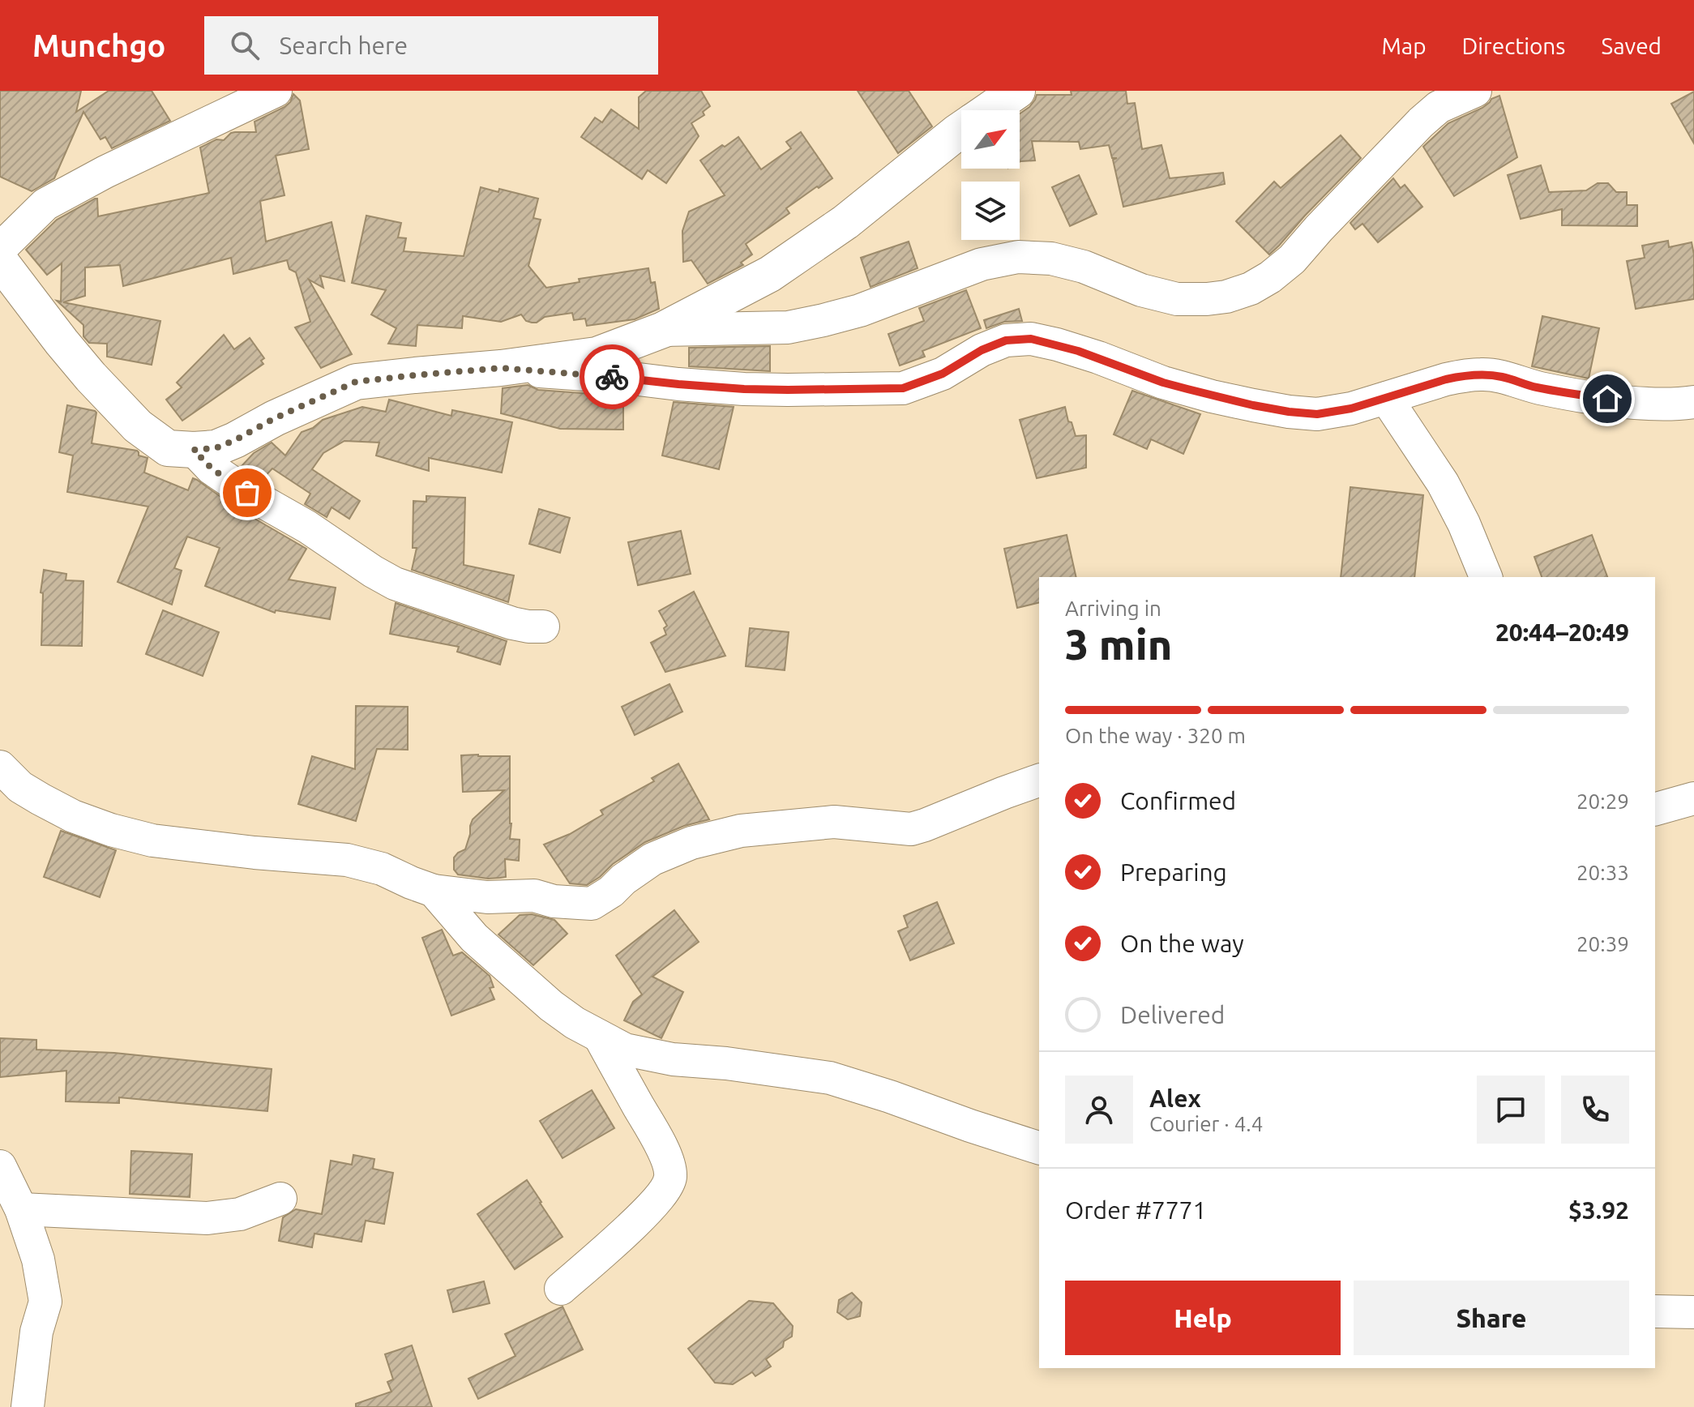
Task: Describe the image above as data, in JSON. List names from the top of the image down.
{
  "north": "top right",
  "page": {
    "header": "Munchgo",
    "search": "Search here",
    "nav": ["Map", "Directions", "Saved"],
    "heading": ["3 min", "Arriving in", "20:44–20:49"],
    "panel": [
      "Alex",
      "Courier · 4.4",
      "Order #7771",
      "$3.92"
    ],
    "bar": "On the way · 320 m",
    "list": [
      ["Confirmed", "20:29"],
      ["Preparing", "20:33"],
      ["On the way", "20:39"],
      "Delivered"
    ],
    "buttons": ["Help", "Share"]
  }
}
